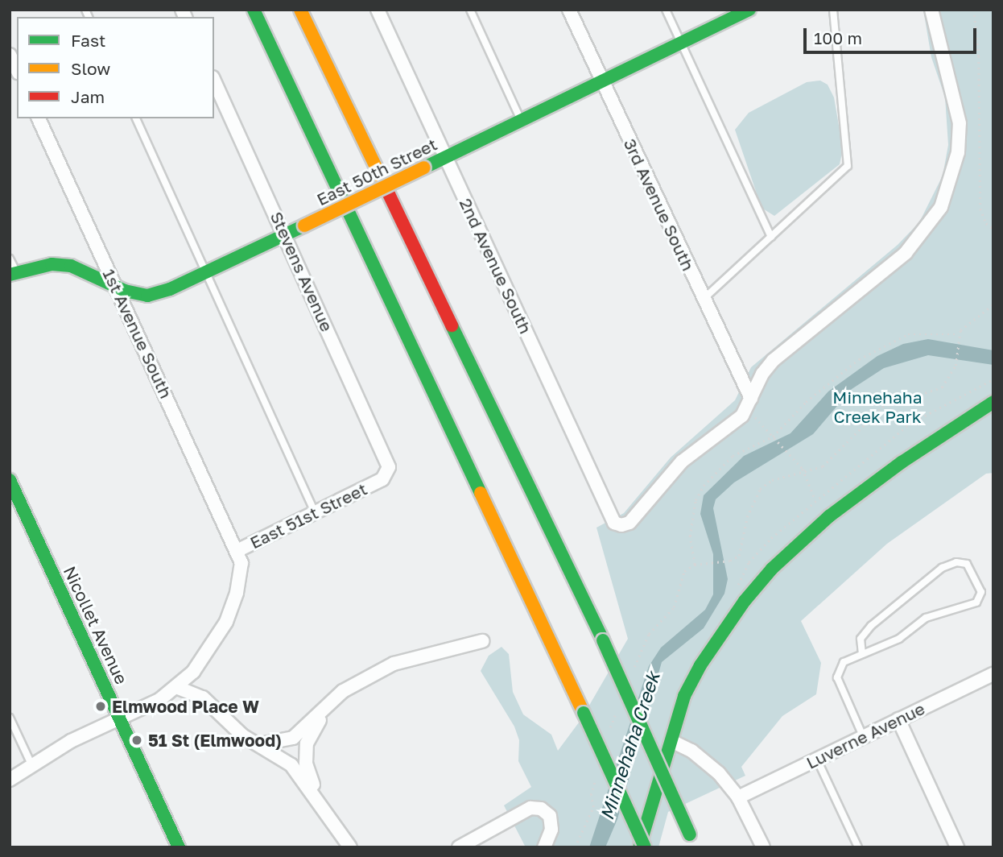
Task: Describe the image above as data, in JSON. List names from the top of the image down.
{
  "streets": {
    "main road": ["East 50th Street", "Nicollet Avenue"],
    "street": [
      "3rd Avenue South",
      "2nd Avenue South",
      "Stevens Avenue",
      "1st Avenue South",
      "East 51st Street",
      "Luverne Avenue"
    ]
  },
  "crossings": [
    ["East 50th Street", "3rd Avenue South"],
    ["East 50th Street", "2nd Avenue South"],
    ["East 50th Street", "Stevens Avenue"],
    ["East 50th Street", "1st Avenue South"],
    ["3rd Avenue South", "2nd Avenue South"],
    ["Stevens Avenue", "East 51st Street"],
    ["1st Avenue South", "East 51st Street"],
    ["East 51st Street", "Nicollet Avenue"]
  ],
  "water": ["Minnehaha Creek"],
  "parks": ["Minnehaha Creek Park"],
  "places": ["Elmwood Place W", "51 St (Elmwood)"],
  "legend": ["Fast", "Slow", "Jam"],
  "scale_bar": "100 m"
}
